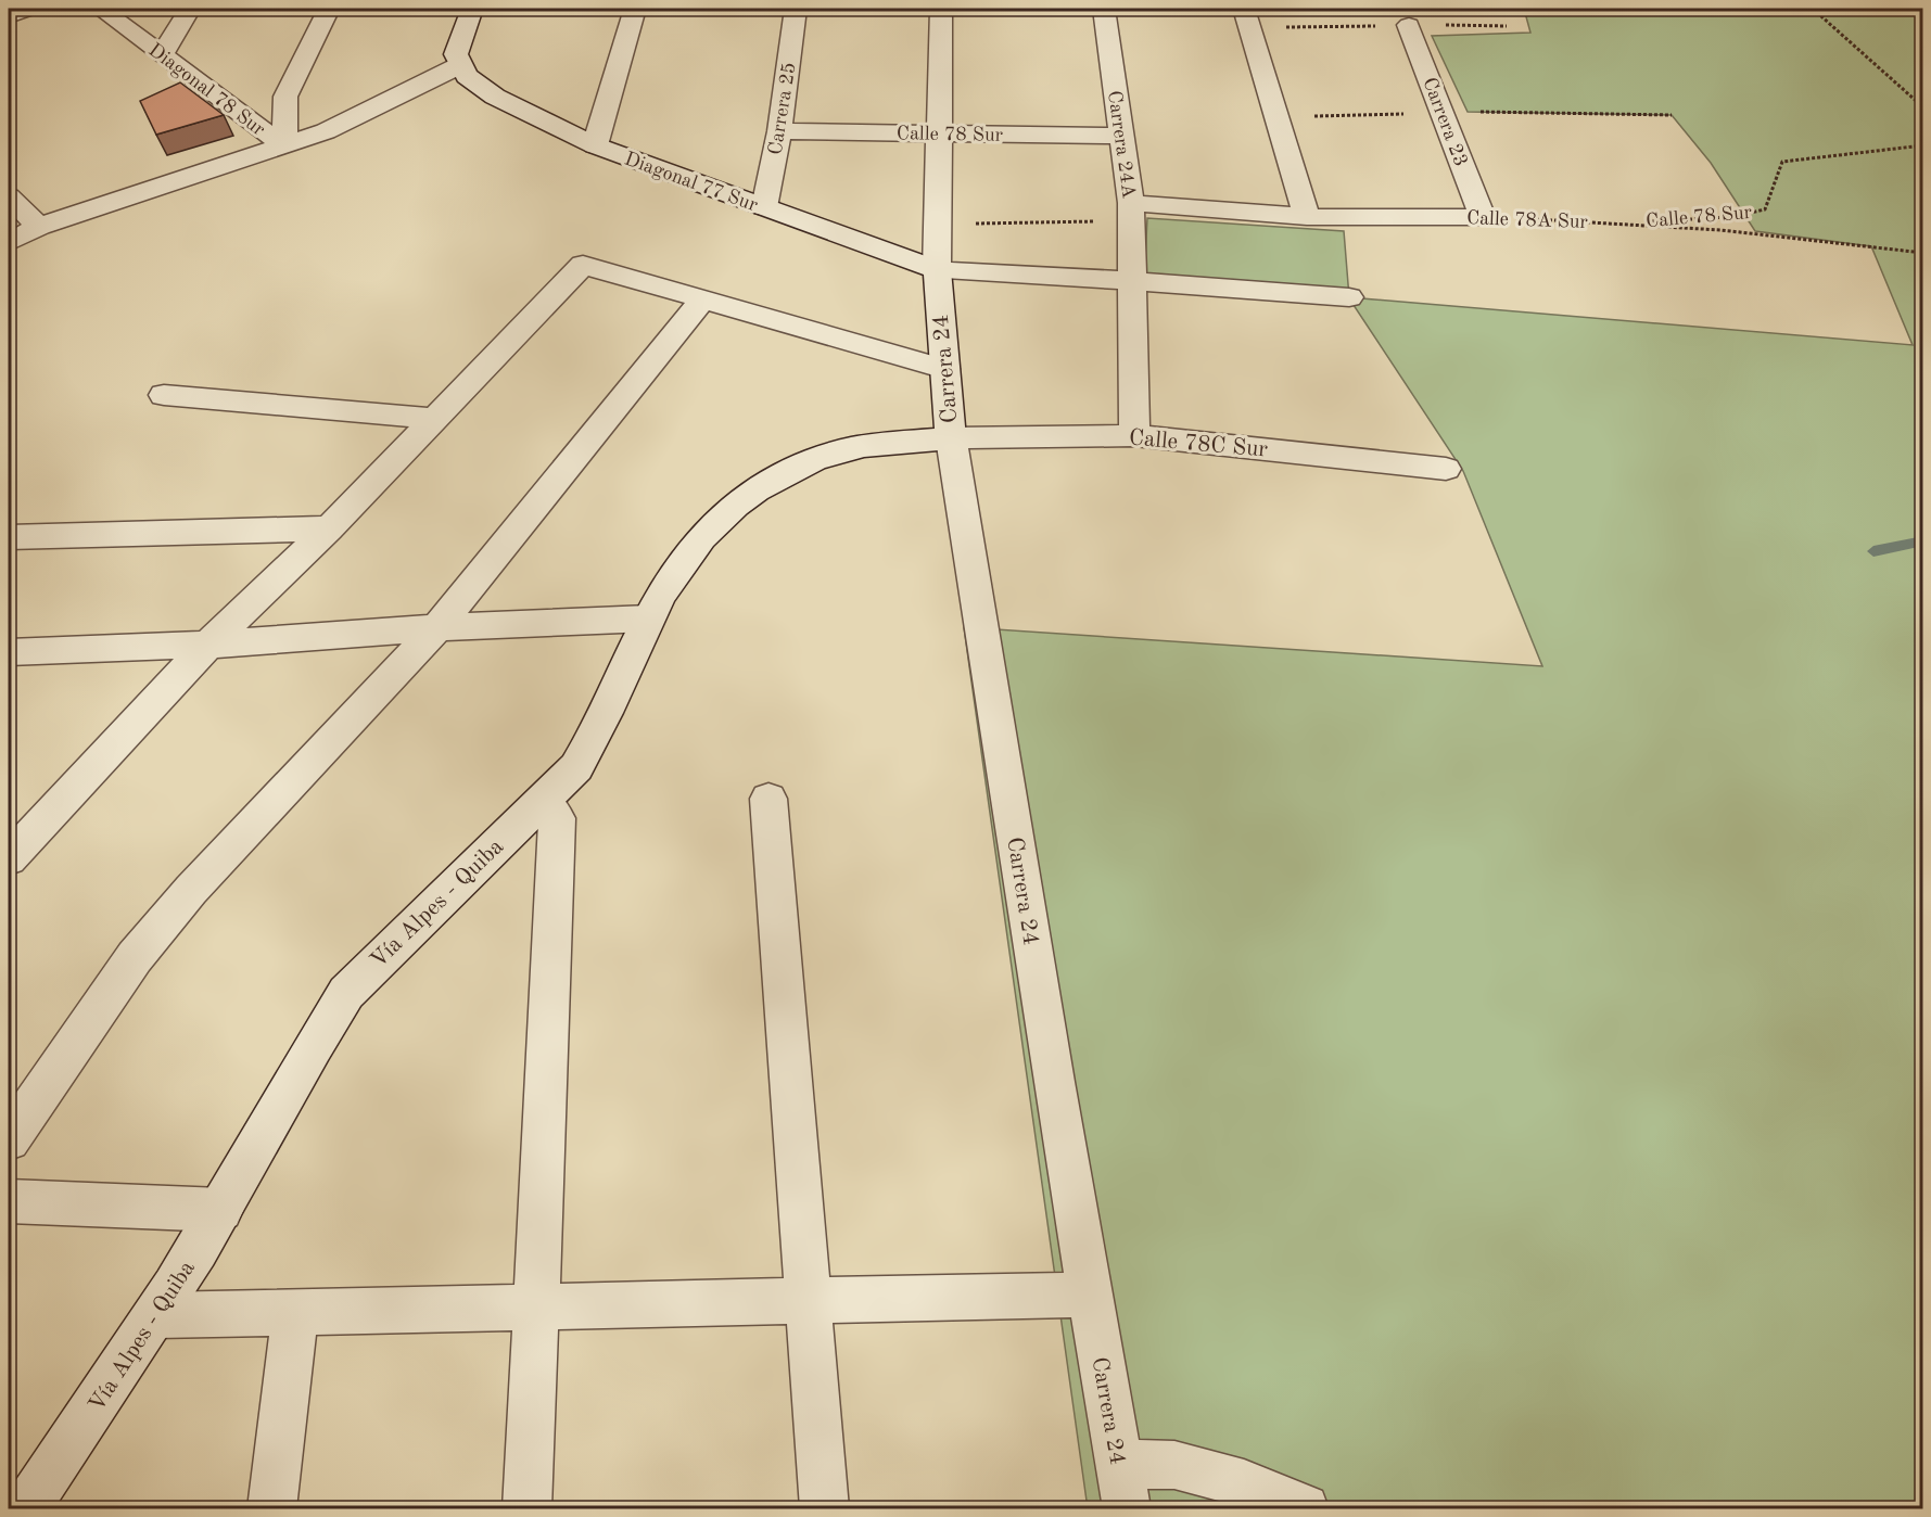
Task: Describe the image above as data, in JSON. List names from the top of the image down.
{
  "streets": {
    "street": [
      "Diagonal 78 Sur",
      "Carrera 25",
      "Carrera 23",
      "Calle 78 Sur",
      "Carrera 24A",
      "Diagonal 77 Sur",
      "Calle 78A Sur",
      "Carrera 24",
      "Calle 78C Sur",
      "Vía Alpes - Quiba"
    ]
  },
  "crossings": [
    ["Carrera 25", "Calle 78 Sur"],
    ["Carrera 25", "Diagonal 77 Sur"],
    ["Carrera 23", "Calle 78A Sur"],
    ["Calle 78 Sur", "Carrera 24A"],
    ["Calle 78 Sur", "Calle 78A Sur"],
    ["Calle 78 Sur", "Carrera 24"],
    ["Carrera 24A", "Calle 78A Sur"],
    ["Carrera 24A", "Calle 78C Sur"],
    ["Diagonal 77 Sur", "Carrera 24"],
    ["Carrera 24", "Calle 78C Sur"],
    ["Carrera 24", "Vía Alpes - Quiba"],
    ["Calle 78C Sur", "Vía Alpes - Quiba"]
  ]
}
